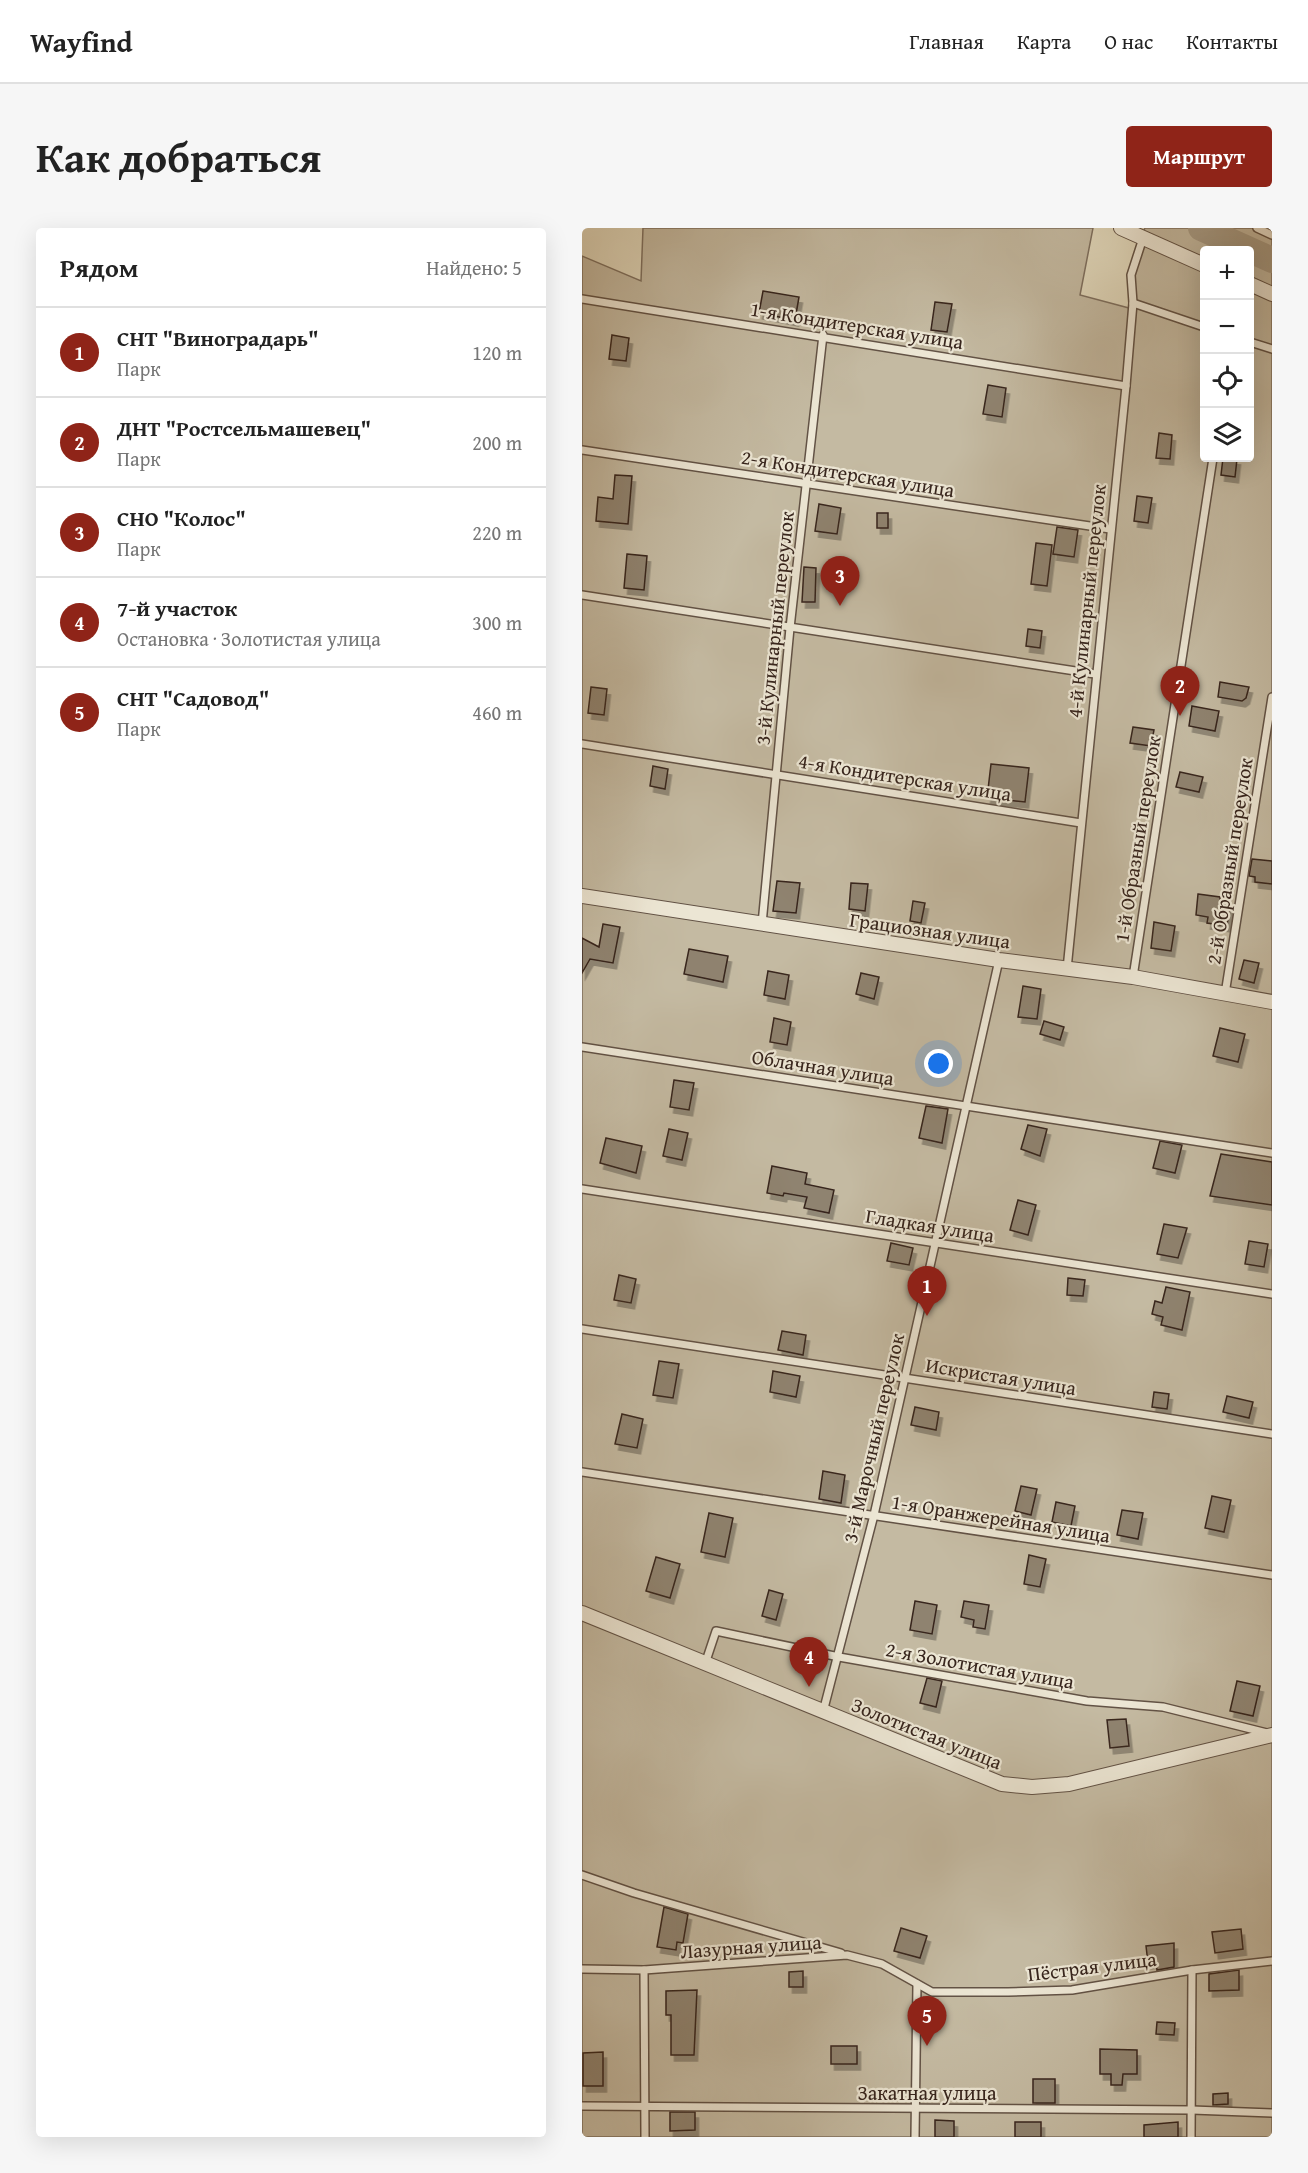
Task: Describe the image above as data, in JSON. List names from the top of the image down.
{
  "streets": {
    "street": ["Грациозная улица", "Золотистая улица"],
    "lane": [
      "1-я Кондитерская улица",
      "2-я Кондитерская улица",
      "4-й Кулинарный переулок",
      "3-й Кулинарный переулок",
      "4-я Кондитерская улица",
      "1-й Образный переулок",
      "2-й Образный переулок",
      "Облачная улица",
      "Гладкая улица",
      "Искристая улица",
      "3-й Марочный переулок",
      "1-я Оранжерейная улица",
      "2-я Золотистая улица",
      "Лазурная улица",
      "Пёстрая улица",
      "Закатная улица"
    ]
  },
  "crossings": [
    ["1-я Кондитерская улица", "4-й Кулинарный переулок"],
    ["1-я Кондитерская улица", "3-й Кулинарный переулок"],
    ["2-я Кондитерская улица", "4-й Кулинарный переулок"],
    ["2-я Кондитерская улица", "3-й Кулинарный переулок"],
    ["4-й Кулинарный переулок", "4-я Кондитерская улица"],
    ["4-й Кулинарный переулок", "Грациозная улица"],
    ["3-й Кулинарный переулок", "4-я Кондитерская улица"],
    ["3-й Кулинарный переулок", "Грациозная улица"],
    ["1-й Образный переулок", "Грациозная улица"],
    ["2-й Образный переулок", "Грациозная улица"],
    ["Грациозная улица", "3-й Марочный переулок"],
    ["Облачная улица", "3-й Марочный переулок"],
    ["Гладкая улица", "3-й Марочный переулок"],
    ["Искристая улица", "3-й Марочный переулок"],
    ["3-й Марочный переулок", "1-я Оранжерейная улица"],
    ["3-й Марочный переулок", "2-я Золотистая улица"],
    ["3-й Марочный переулок", "Золотистая улица"],
    ["2-я Золотистая улица", "Золотистая улица"],
    ["Лазурная улица", "Пёстрая улица"]
  ],
  "page": {
    "header": "Wayfind",
    "nav": [
      "Главная",
      "Карта",
      "О нас",
      "Контакты"
    ],
    "title": "Как добраться",
    "buttons": "Маршрут",
    "heading": ["Рядом", "Найдено: 5"],
    "map_buttons": ["+", "−"],
    "list": [
      {
        "mark": "1",
        "name": "СНТ \"Виноградарь\"",
        "note": "Парк",
        "value": "120 m"
      },
      {
        "mark": "2",
        "name": "ДНТ \"Ростсельмашевец\"",
        "note": "Парк",
        "value": "200 m"
      },
      {
        "mark": "3",
        "name": "СНО \"Колос\"",
        "note": "Парк",
        "value": "220 m"
      },
      {
        "mark": "4",
        "name": "7-й участок",
        "note": "Остановка · Золотистая улица",
        "value": "300 m"
      },
      {
        "mark": "5",
        "name": "СНТ \"Садовод\"",
        "note": "Парк",
        "value": "460 m"
      }
    ],
    "pins": [
      "3",
      "2",
      "1",
      "4",
      "5"
    ]
  }
}
